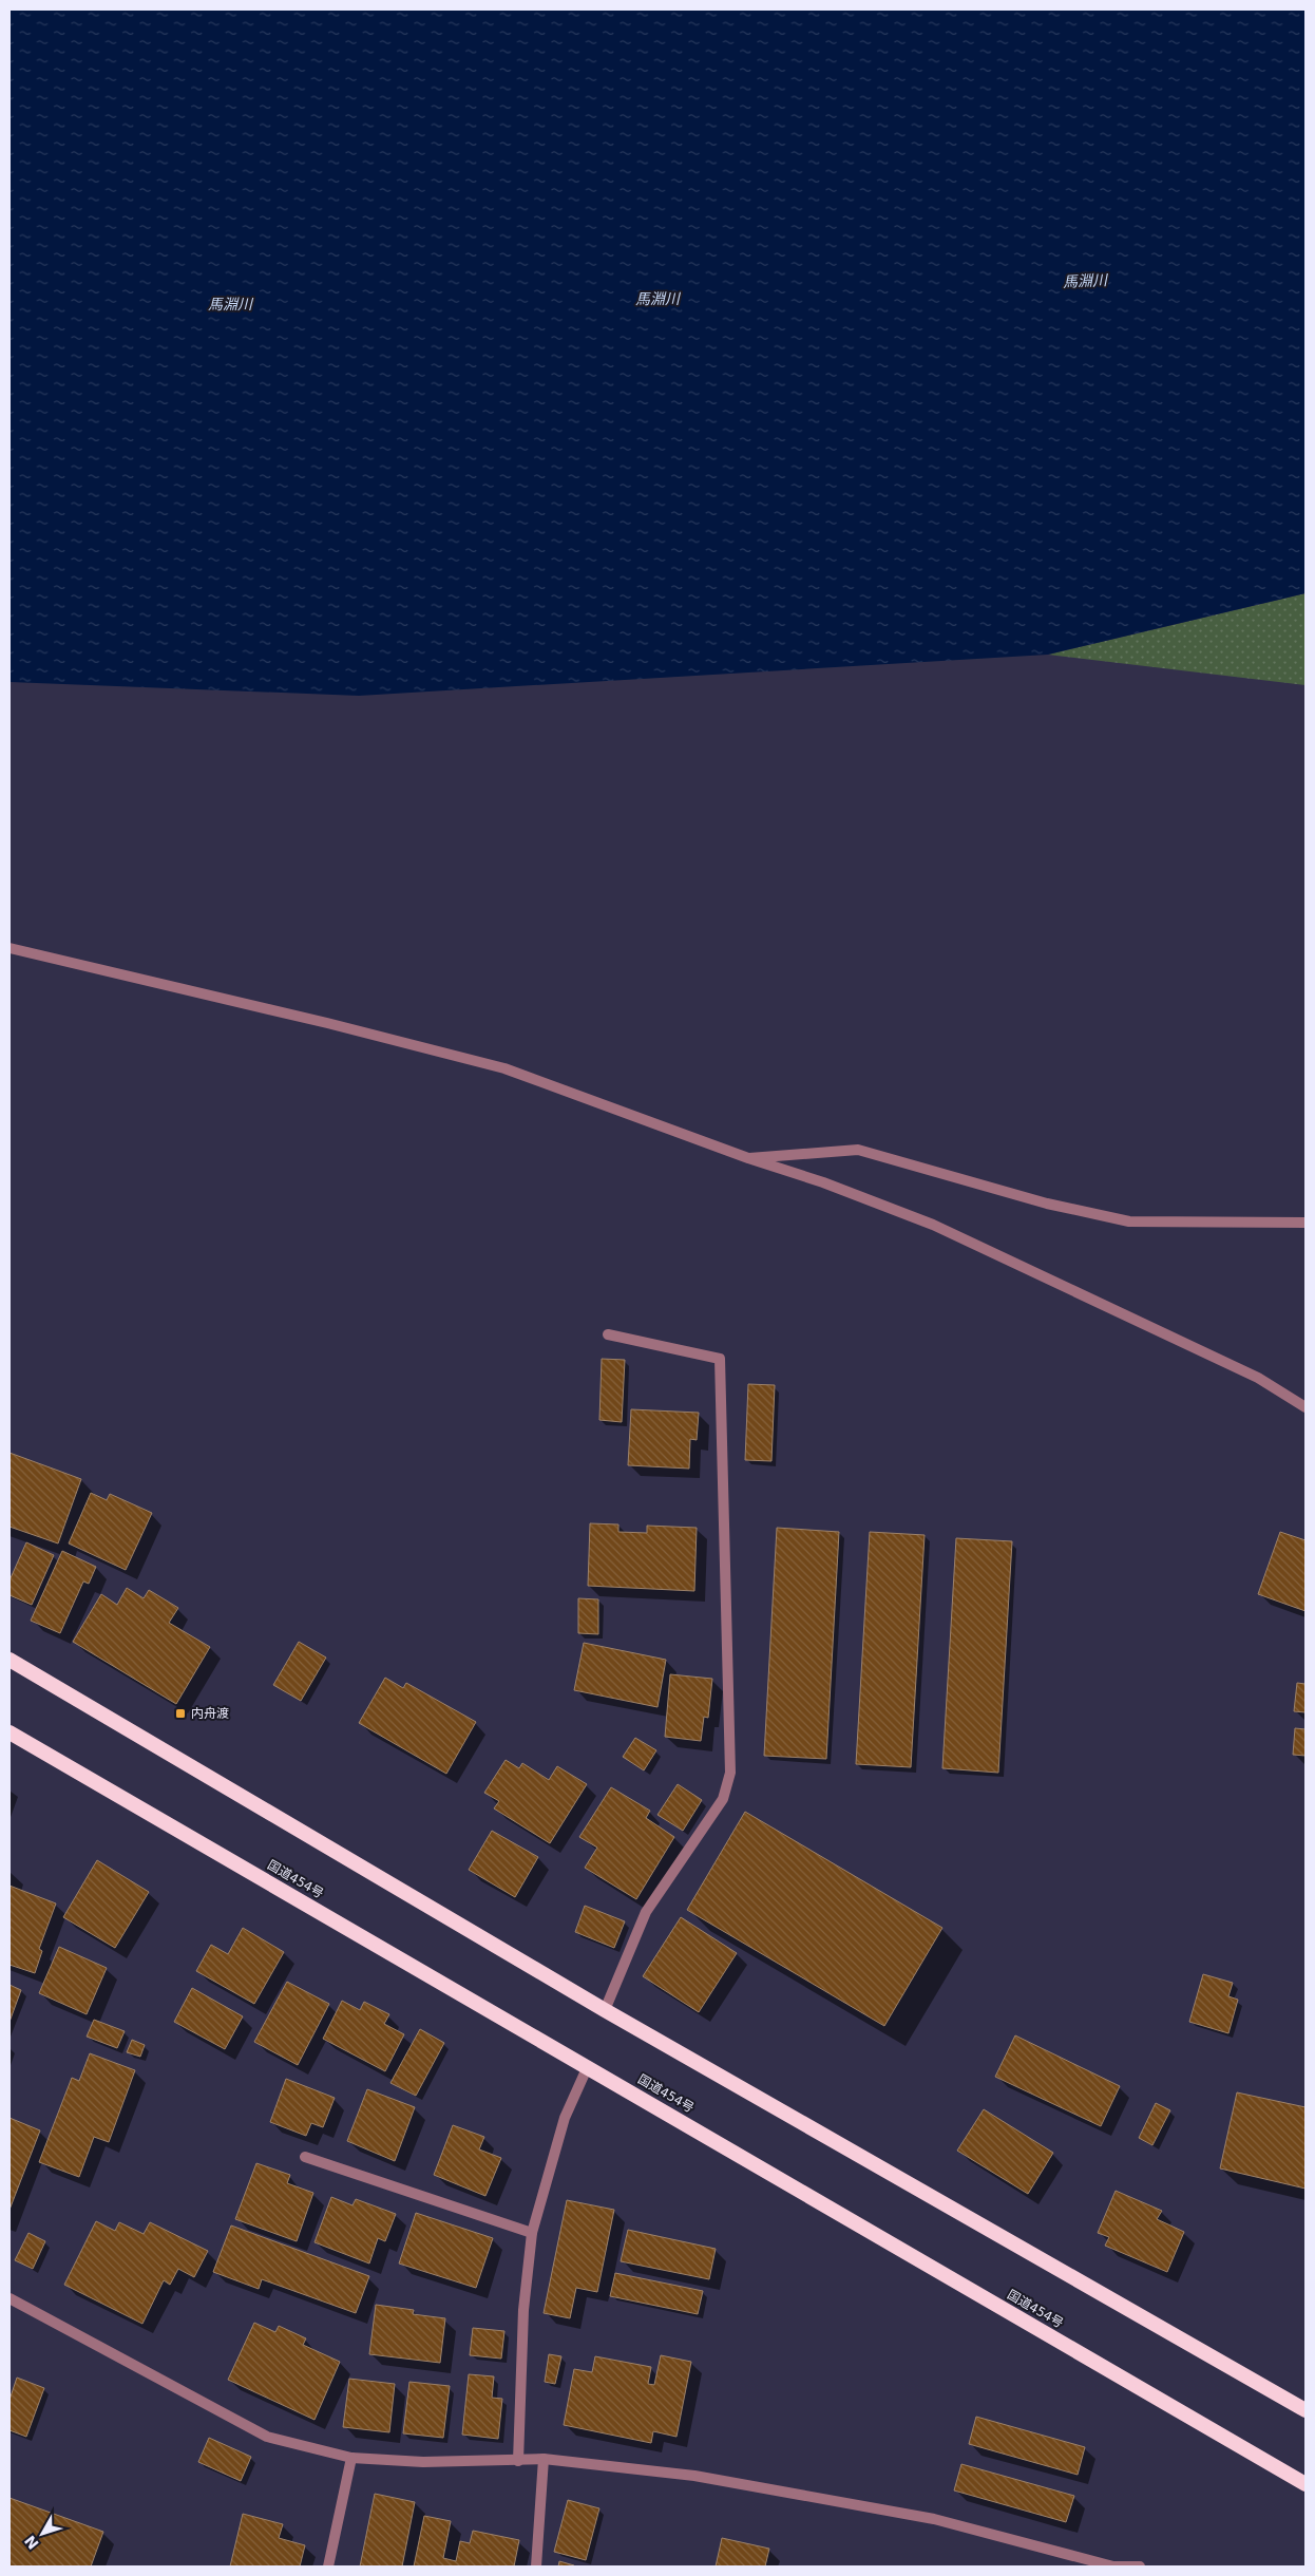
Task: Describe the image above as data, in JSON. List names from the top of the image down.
{
  "streets": {
    "highway": ["国道454号"]
  },
  "water": ["馬淵川"],
  "places": {
    "transit": ["内舟渡"]
  },
  "north": "bottom left"
}
